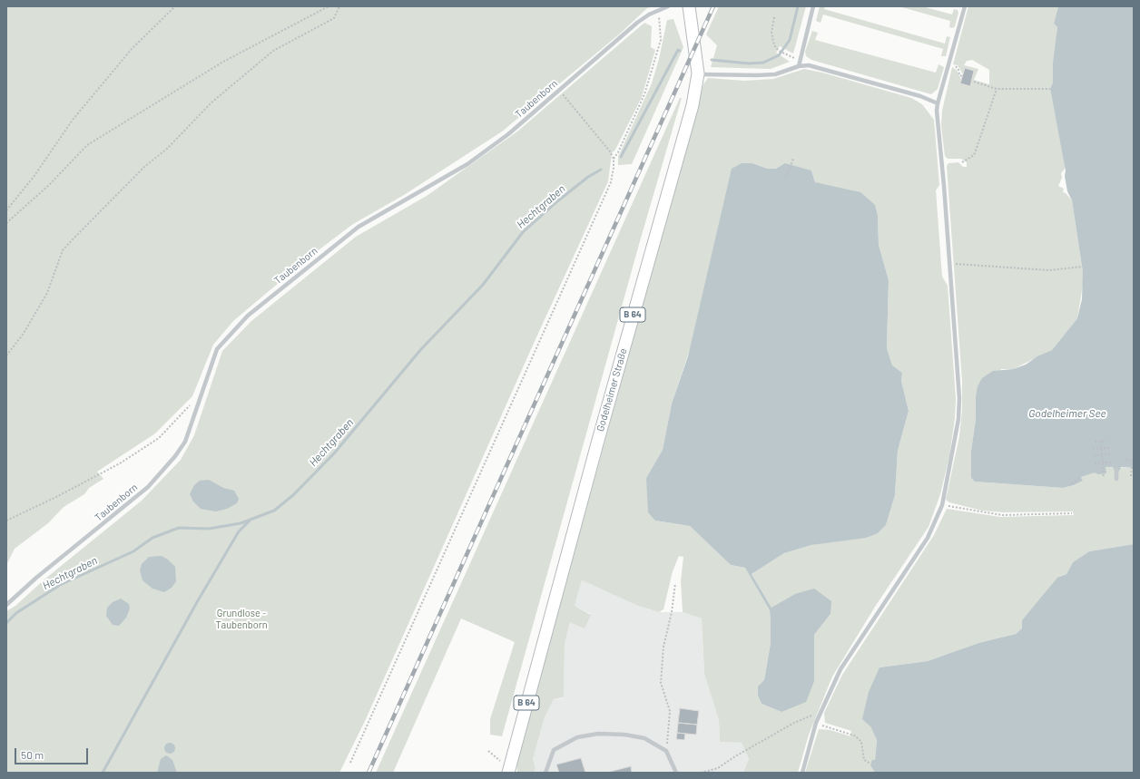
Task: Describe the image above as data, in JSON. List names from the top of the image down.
{
  "streets": {
    "main road": ["B 64", "Godelheimer Straße"],
    "lane": ["Taubenborn"]
  },
  "water": ["Hechtgraben", "Godelheimer See"],
  "parks": ["Grundlose - Taubenborn"],
  "scale_bar": "50 m"
}
